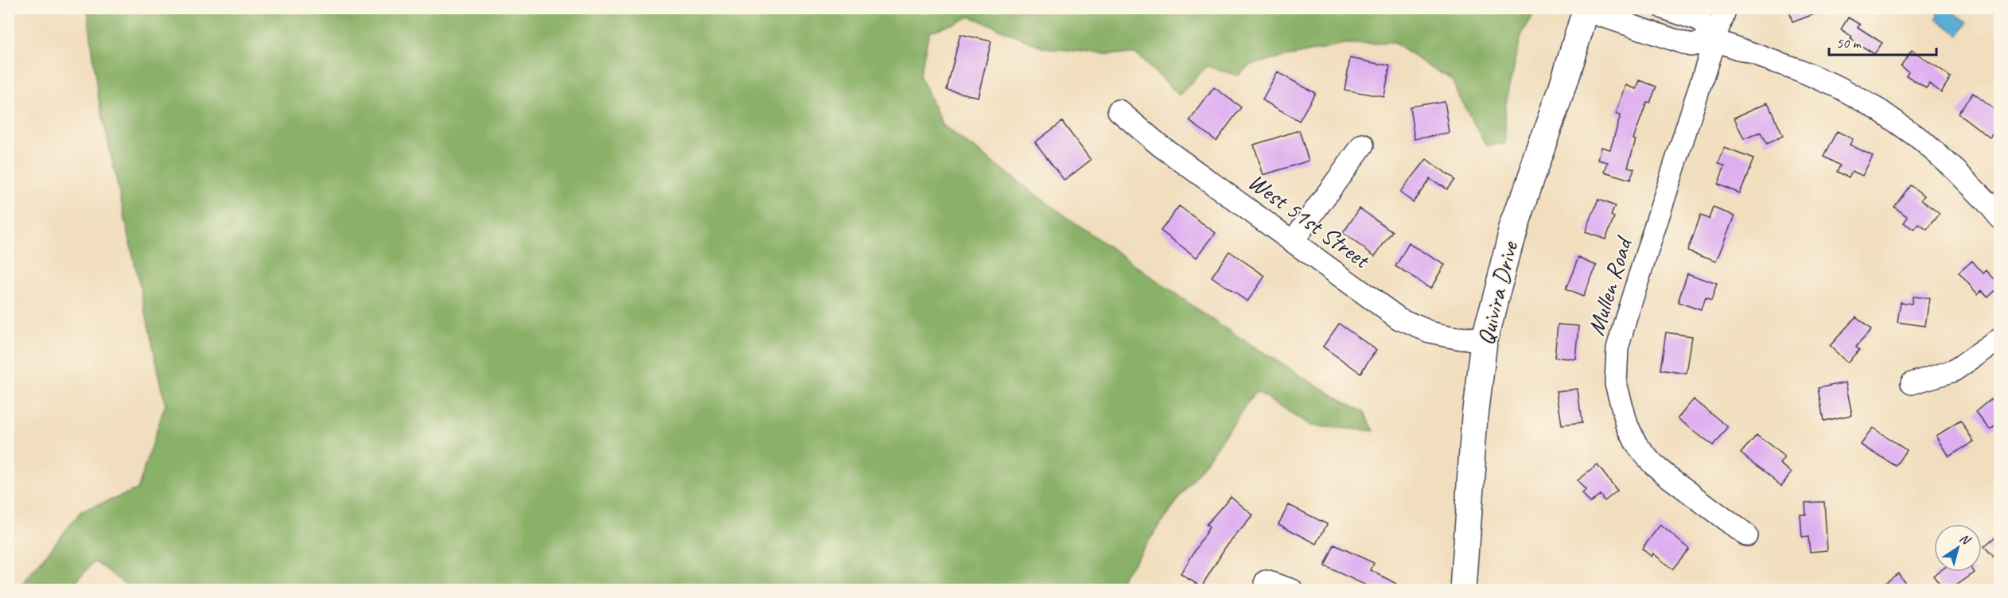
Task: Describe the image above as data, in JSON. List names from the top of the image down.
{
  "streets": {
    "main road": ["Quivira Drive"],
    "street": ["West 51st Street", "Mullen Road"]
  },
  "crossings": [
    ["West 51st Street", "Quivira Drive"]
  ],
  "scale_bar": "50 m",
  "north": "top right"
}
